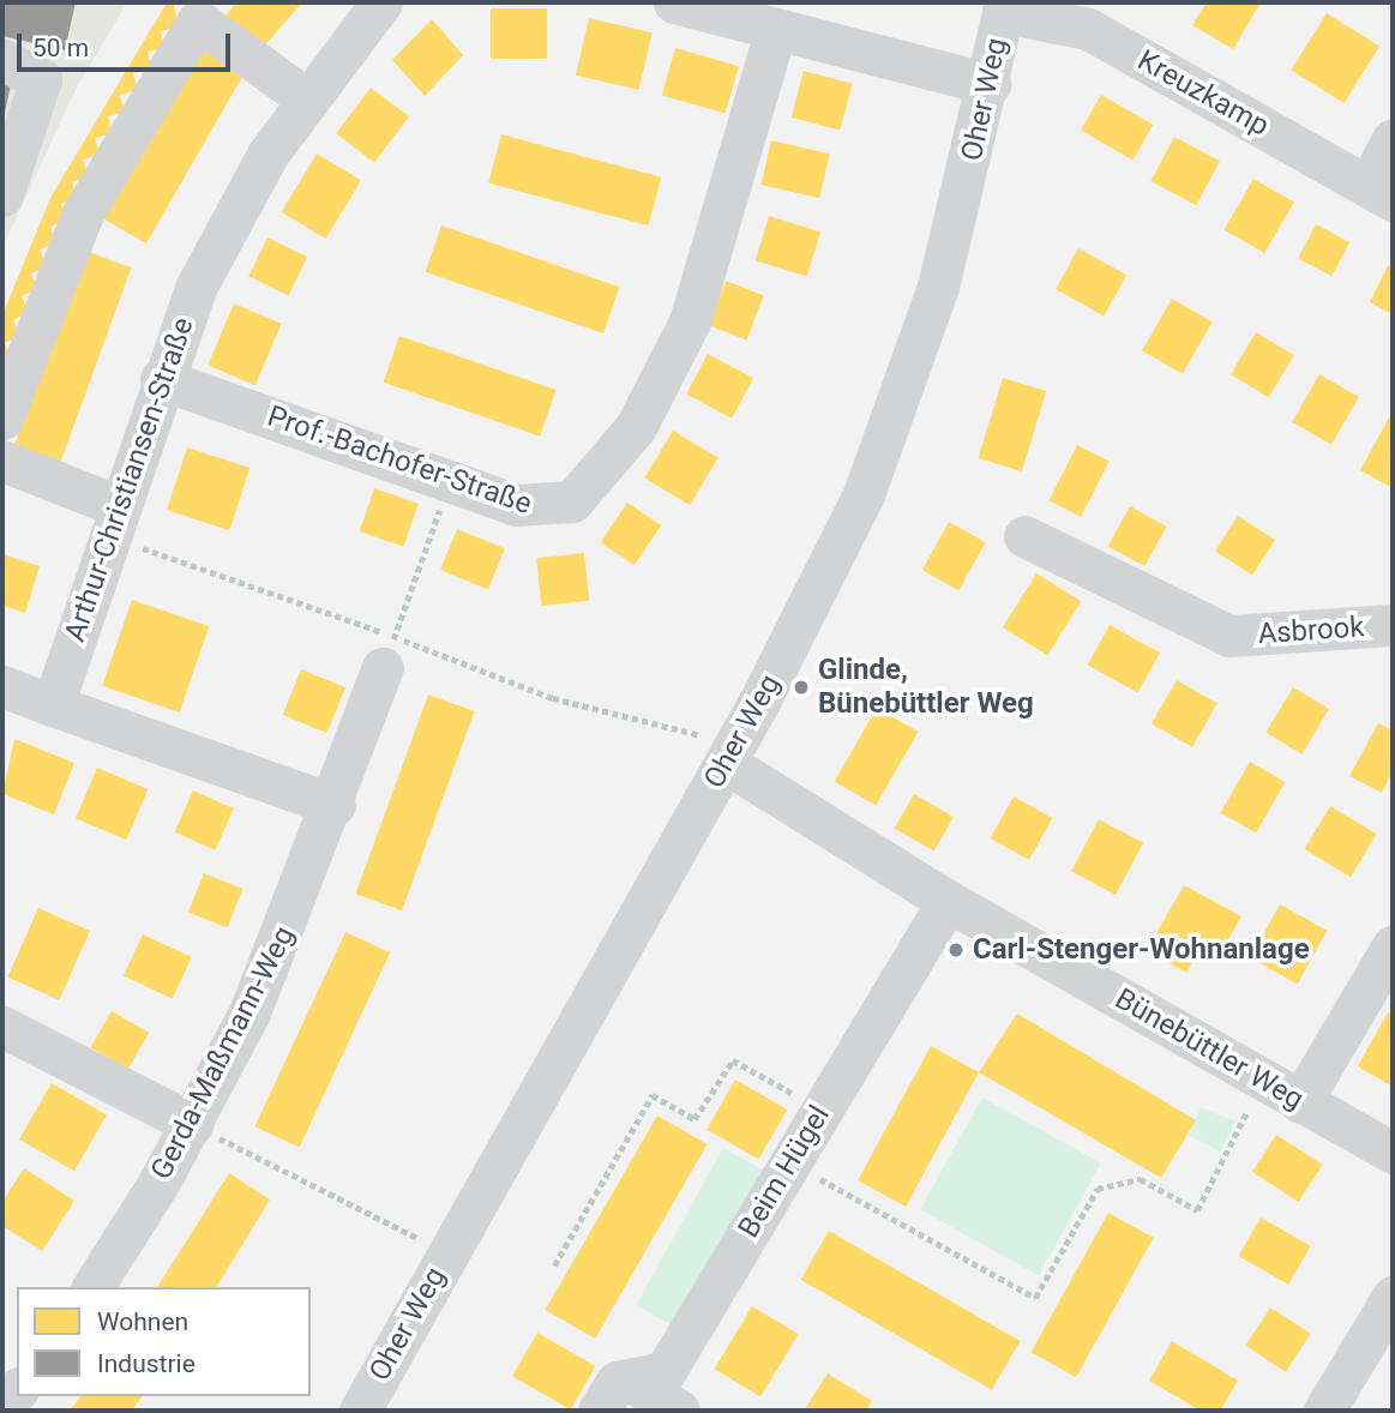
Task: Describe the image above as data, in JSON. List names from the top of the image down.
{
  "streets": {
    "street": [
      "Kreuzkamp",
      "Oher Weg",
      "Prof.-Bachofer-Straße",
      "Arthur-Christiansen-Straße",
      "Asbrook",
      "Bünebüttler Weg",
      "Gerda-Maßmann-Weg",
      "Beim Hügel"
    ]
  },
  "crossings": [
    ["Kreuzkamp", "Oher Weg"],
    ["Oher Weg", "Bünebüttler Weg"],
    ["Prof.-Bachofer-Straße", "Arthur-Christiansen-Straße"],
    ["Bünebüttler Weg", "Beim Hügel"]
  ],
  "places": ["Glinde, Bünebüttler Weg", "Carl-Stenger-Wohnanlage"],
  "legend": ["Wohnen", "Industrie"],
  "scale_bar": "50 m"
}
